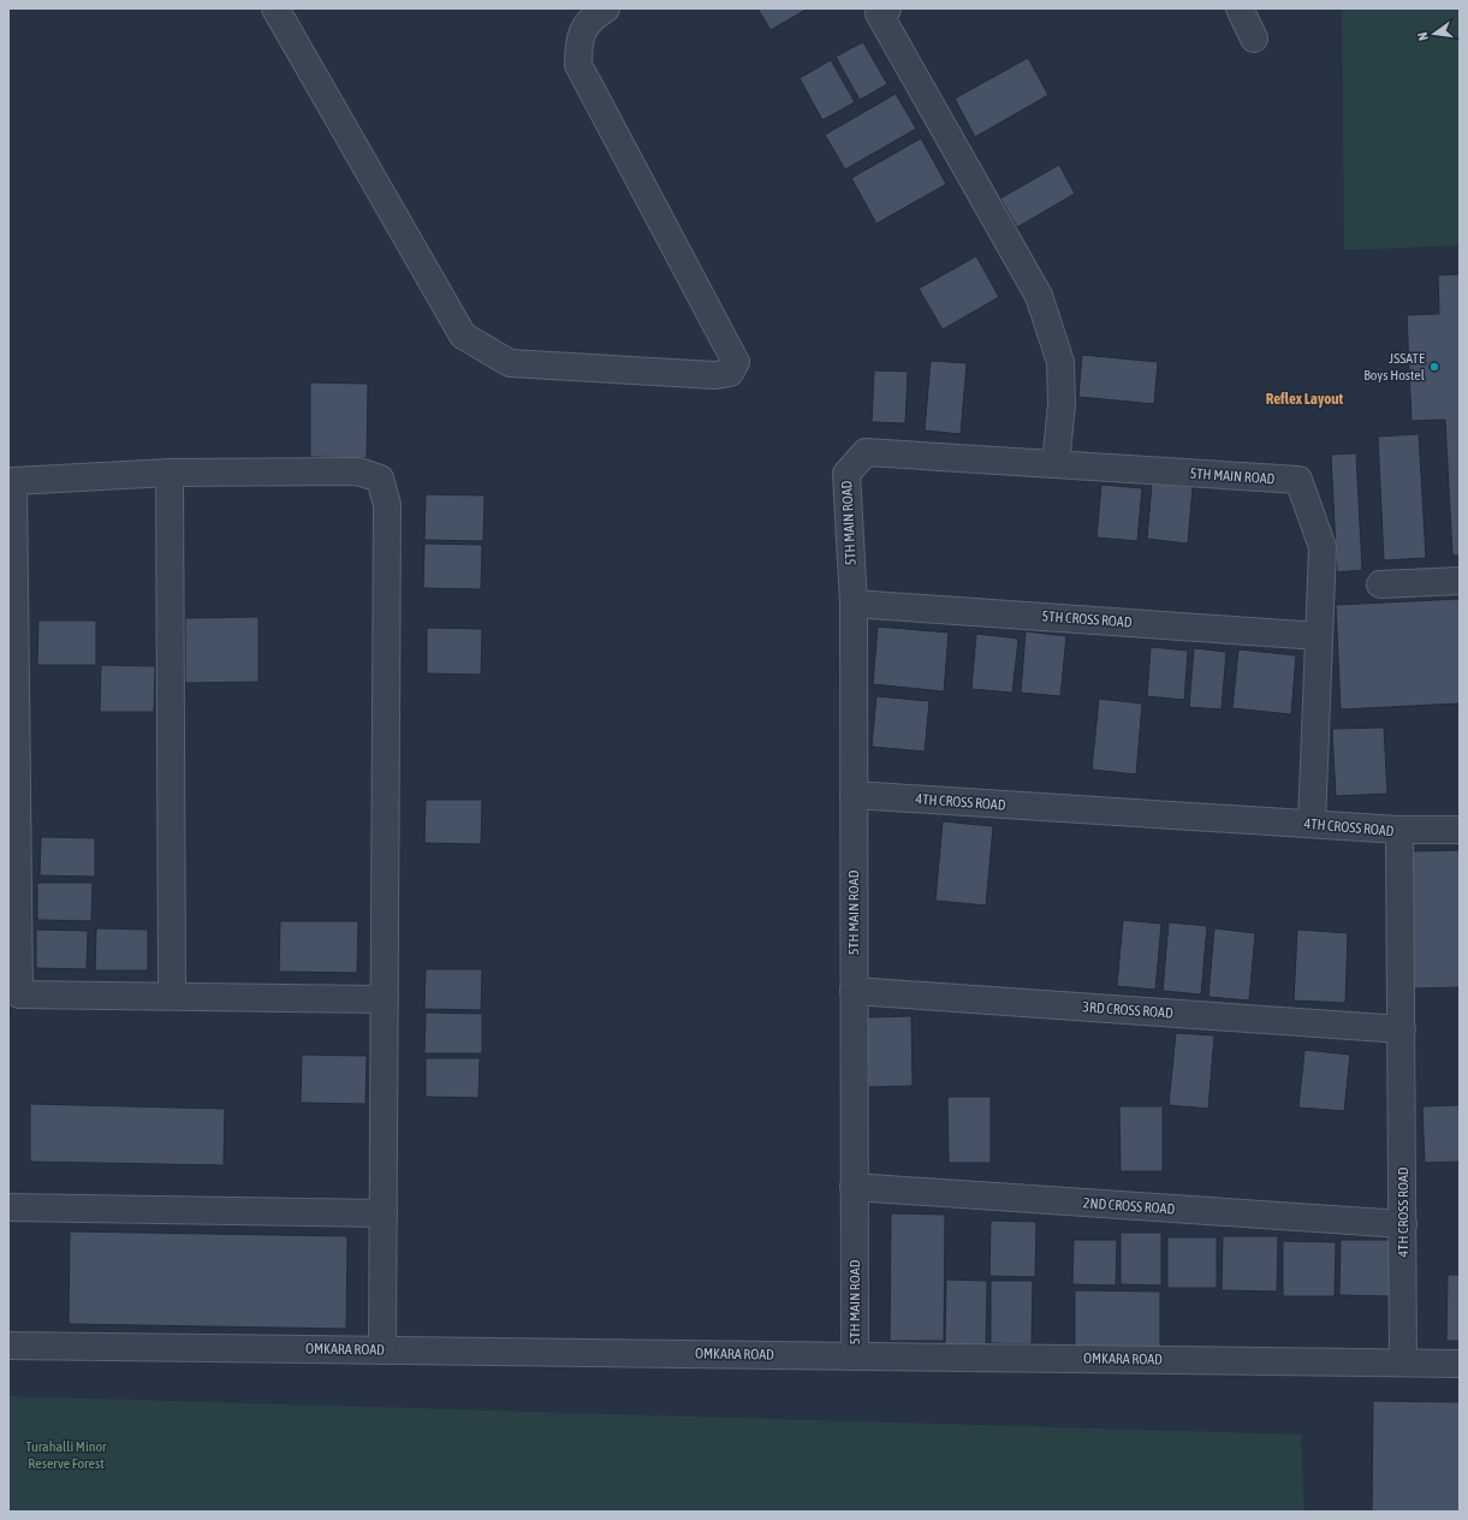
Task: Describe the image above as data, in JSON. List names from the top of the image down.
{
  "streets": {
    "street": [
      "5TH MAIN ROAD",
      "5TH CROSS ROAD",
      "4TH CROSS ROAD",
      "3RD CROSS ROAD",
      "2ND CROSS ROAD",
      "OMKARA ROAD"
    ]
  },
  "crossings": [
    ["5TH MAIN ROAD", "5TH CROSS ROAD"],
    ["5TH MAIN ROAD", "4TH CROSS ROAD"],
    ["5TH MAIN ROAD", "3RD CROSS ROAD"],
    ["5TH MAIN ROAD", "2ND CROSS ROAD"],
    ["5TH MAIN ROAD", "OMKARA ROAD"],
    ["4TH CROSS ROAD", "3RD CROSS ROAD"],
    ["4TH CROSS ROAD", "2ND CROSS ROAD"],
    ["4TH CROSS ROAD", "OMKARA ROAD"]
  ],
  "districts": ["Reflex Layout"],
  "parks": ["Turahalli Minor Reserve Forest"],
  "places": ["JSSATE Boys Hostel"],
  "north": "left"
}
